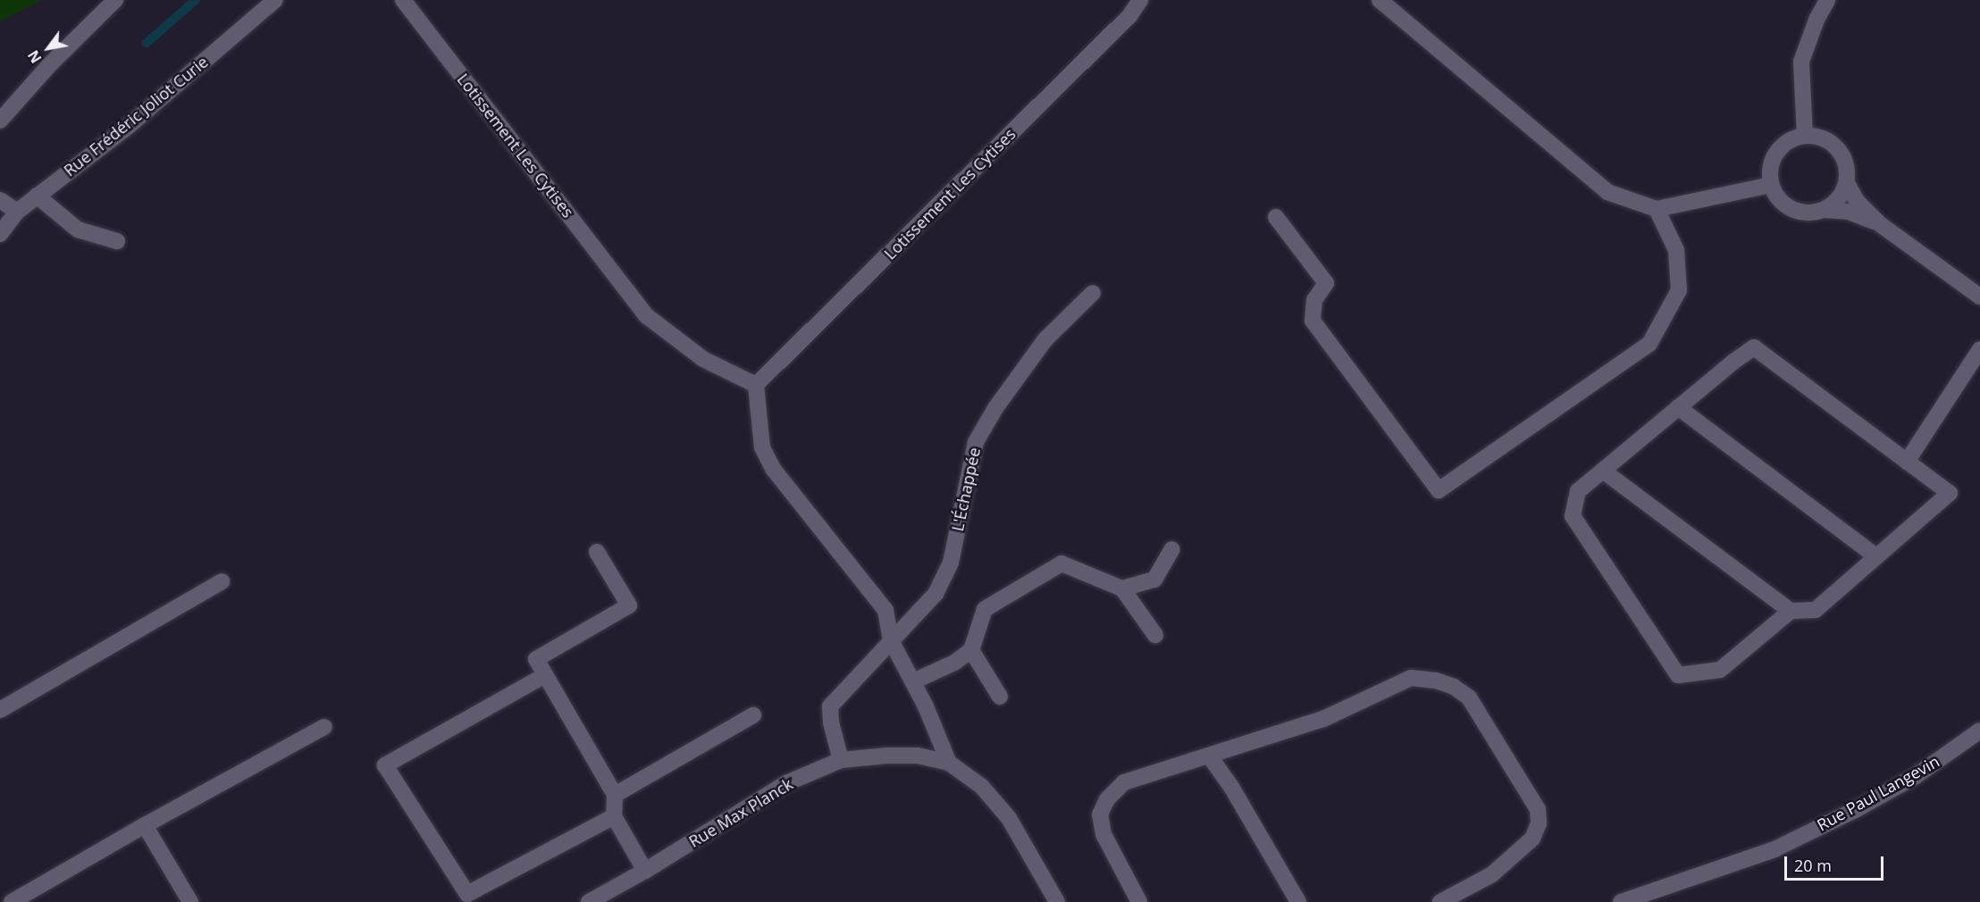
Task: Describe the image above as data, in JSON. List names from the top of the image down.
{
  "streets": {
    "street": [
      "Rue Frédéric Joliot Curie",
      "Lotissement Les Cytises",
      "L'Échappée",
      "Rue Paul Langevin",
      "Rue Max Planck"
    ]
  },
  "crossings": [
    ["L'Échappée", "Rue Max Planck"]
  ],
  "scale_bar": "20 m",
  "north": "bottom left"
}
